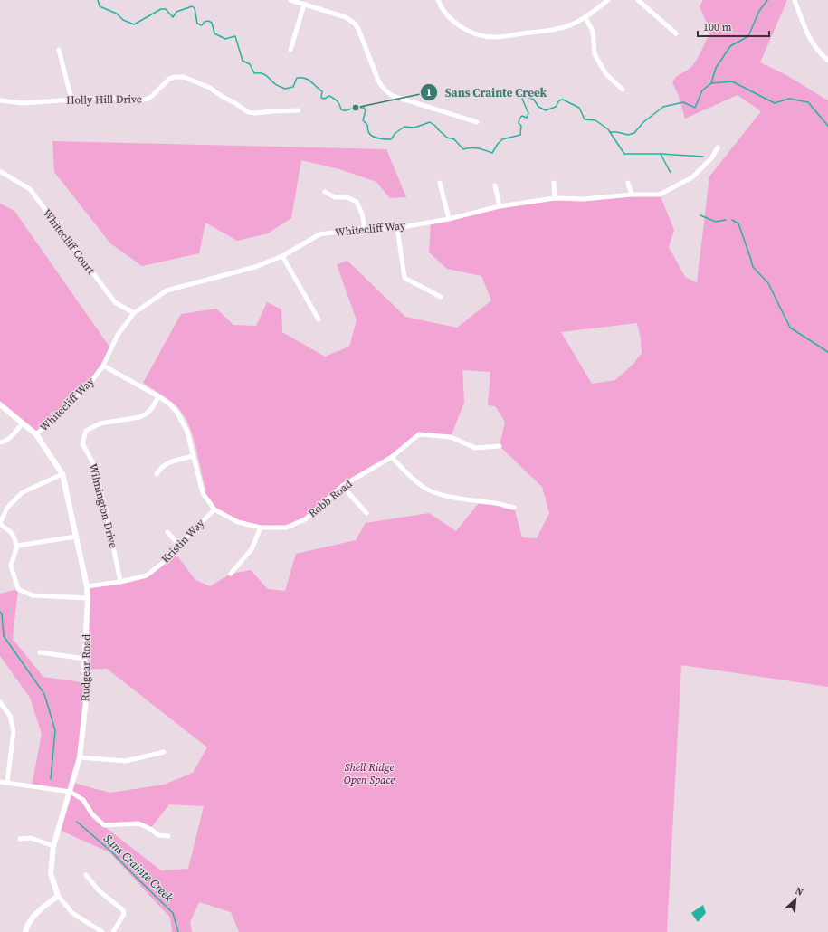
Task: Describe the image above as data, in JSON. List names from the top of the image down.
{
  "streets": {
    "street": [
      "Holly Hill Drive",
      "Whitecliff Way",
      "Whitecliff Court",
      "Robb Road",
      "Wilmington Drive",
      "Kristin Way",
      "Rudgear Road"
    ]
  },
  "crossings": [
    ["Whitecliff Way", "Whitecliff Court"],
    ["Whitecliff Way", "Robb Road"],
    ["Whitecliff Way", "Rudgear Road"],
    ["Robb Road", "Wilmington Drive"],
    ["Robb Road", "Kristin Way"],
    ["Wilmington Drive", "Kristin Way"],
    ["Kristin Way", "Rudgear Road"]
  ],
  "water": ["Sans Crainte Creek"],
  "parks": ["Shell Ridge Open Space"],
  "places": ["Sans Crainte Creek"],
  "scale_bar": "100 m",
  "north": "top right"
}
